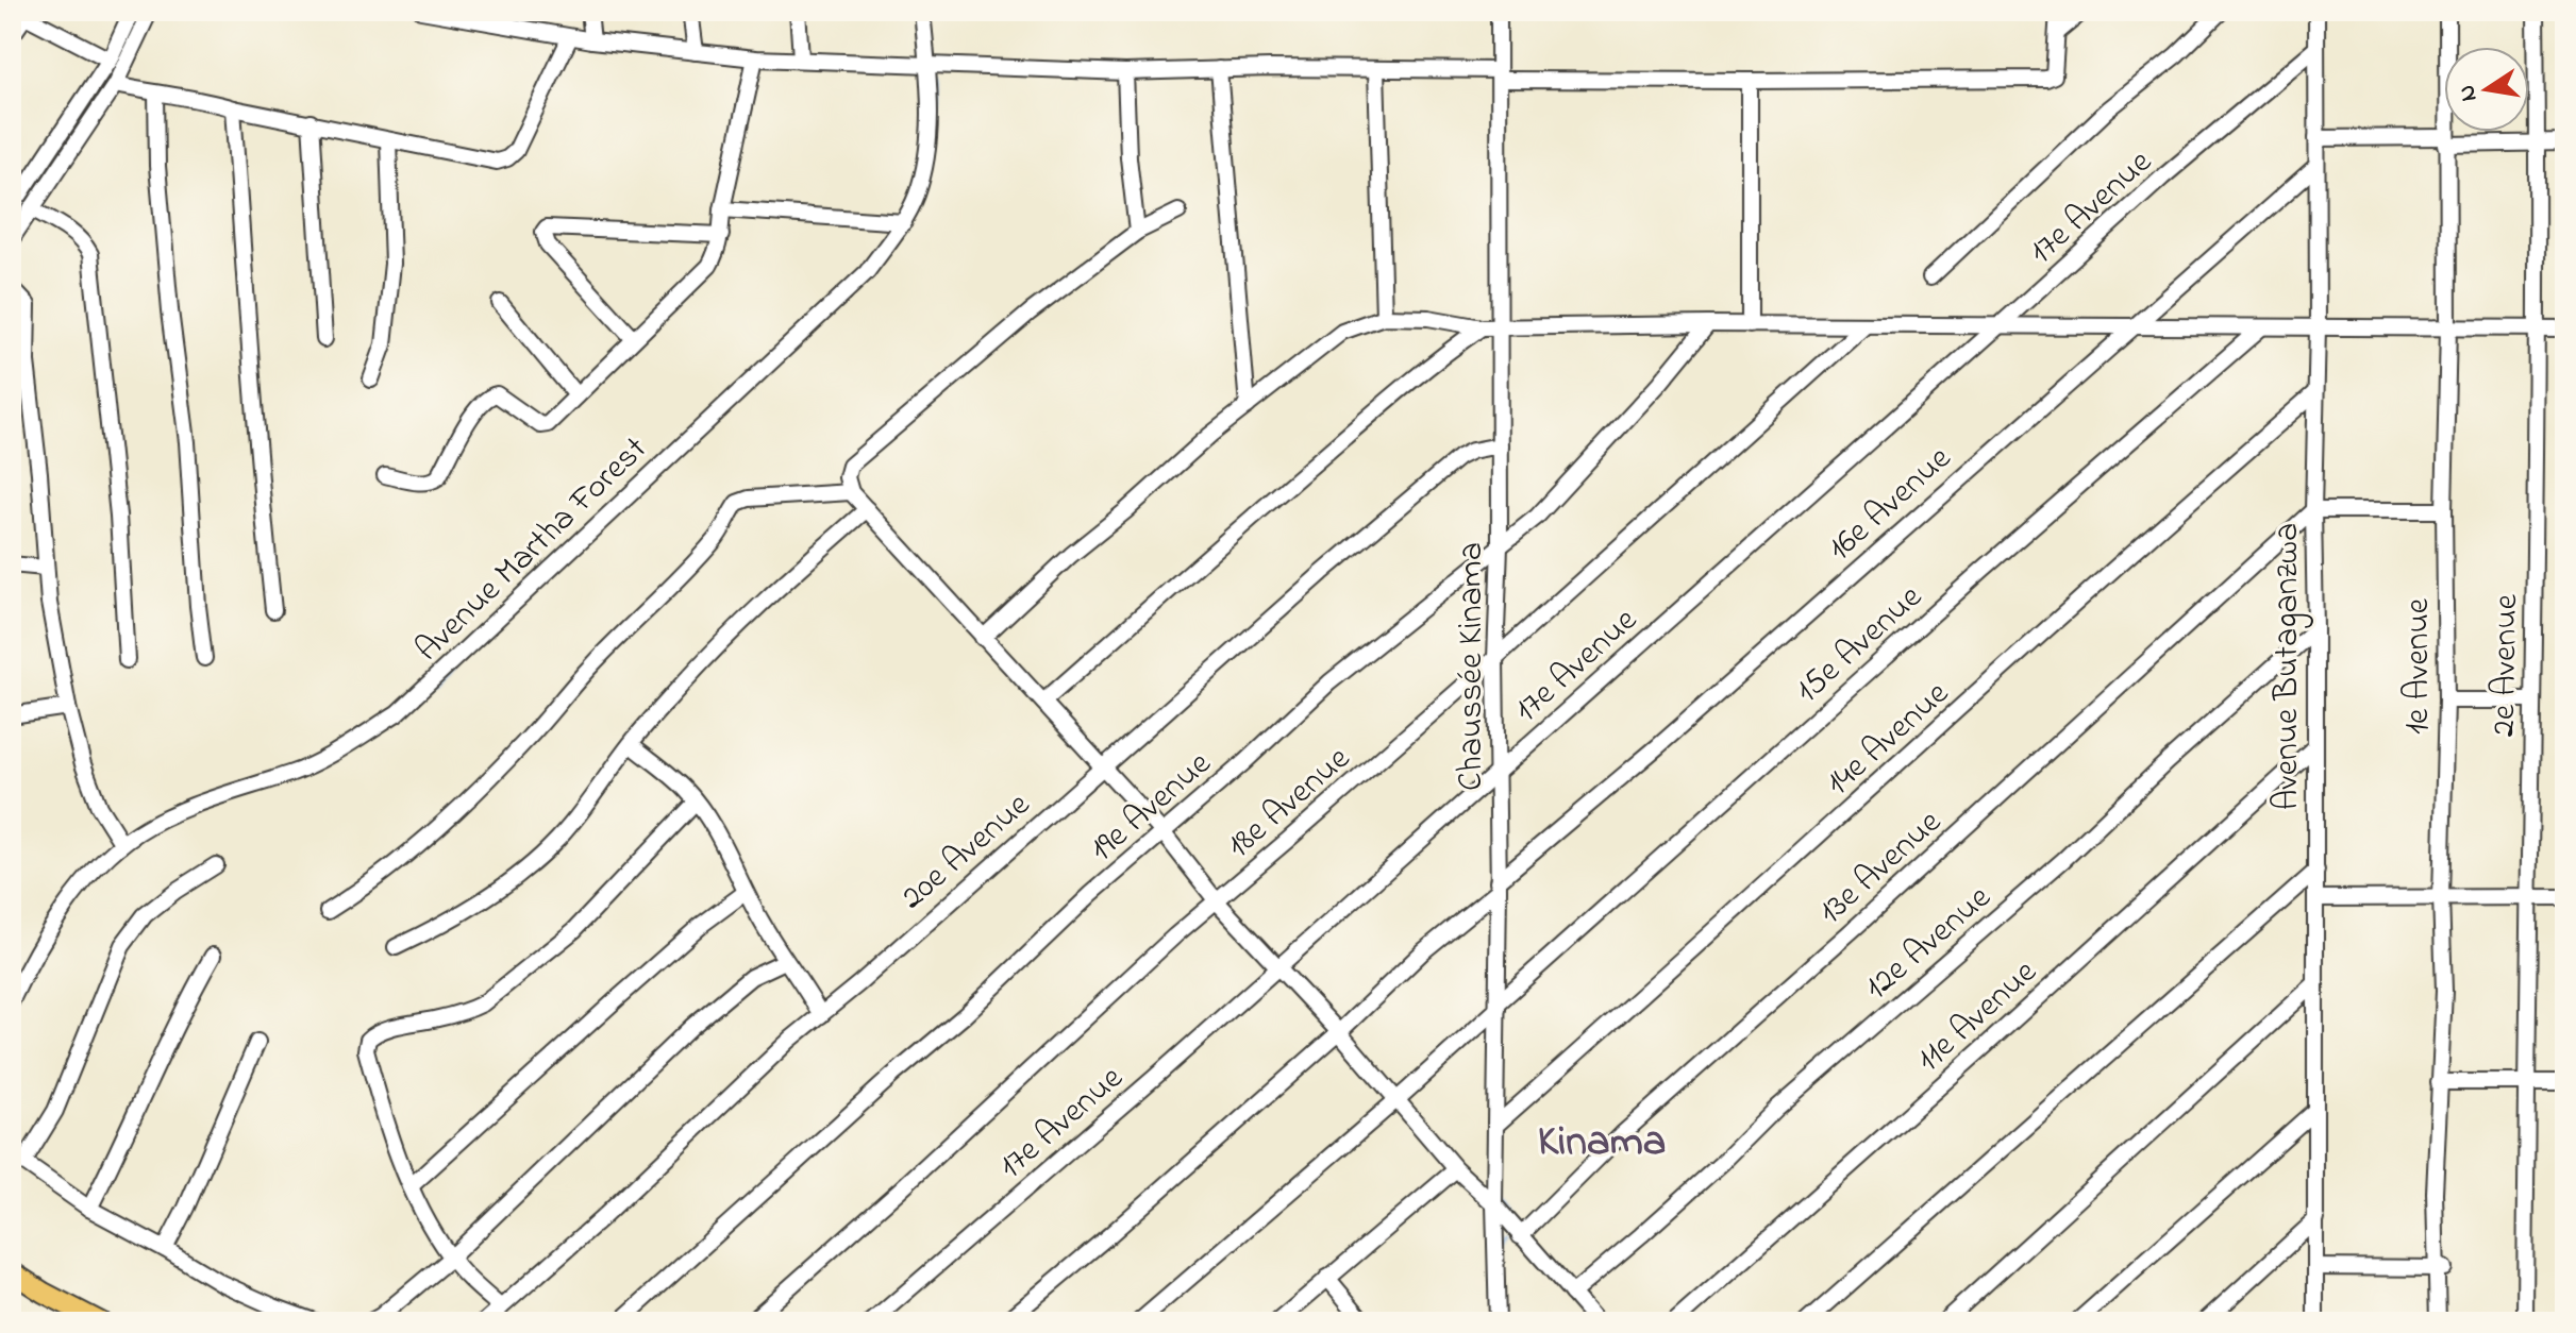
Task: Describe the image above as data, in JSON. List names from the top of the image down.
{
  "streets": {
    "street": [
      "17e Avenue",
      "16e Avenue",
      "Avenue Martha Forest",
      "15e Avenue",
      "2e Avenue",
      "Chaussée Kinama",
      "Avenue Butaganzwa",
      "1e Avenue",
      "14e Avenue",
      "18e Avenue",
      "19e Avenue",
      "20e Avenue",
      "13e Avenue",
      "12e Avenue",
      "11e Avenue"
    ]
  },
  "crossings": [
    ["17e Avenue", "Chaussée Kinama"],
    ["17e Avenue", "Avenue Butaganzwa"],
    ["16e Avenue", "Chaussée Kinama"],
    ["16e Avenue", "Avenue Butaganzwa"],
    ["15e Avenue", "Chaussée Kinama"],
    ["Chaussée Kinama", "14e Avenue"],
    ["Chaussée Kinama", "18e Avenue"],
    ["Chaussée Kinama", "19e Avenue"],
    ["Chaussée Kinama", "20e Avenue"],
    ["Avenue Butaganzwa", "14e Avenue"],
    ["Avenue Butaganzwa", "13e Avenue"],
    ["Avenue Butaganzwa", "12e Avenue"],
    ["Avenue Butaganzwa", "11e Avenue"]
  ],
  "districts": ["Kinama"],
  "north": "left"
}
